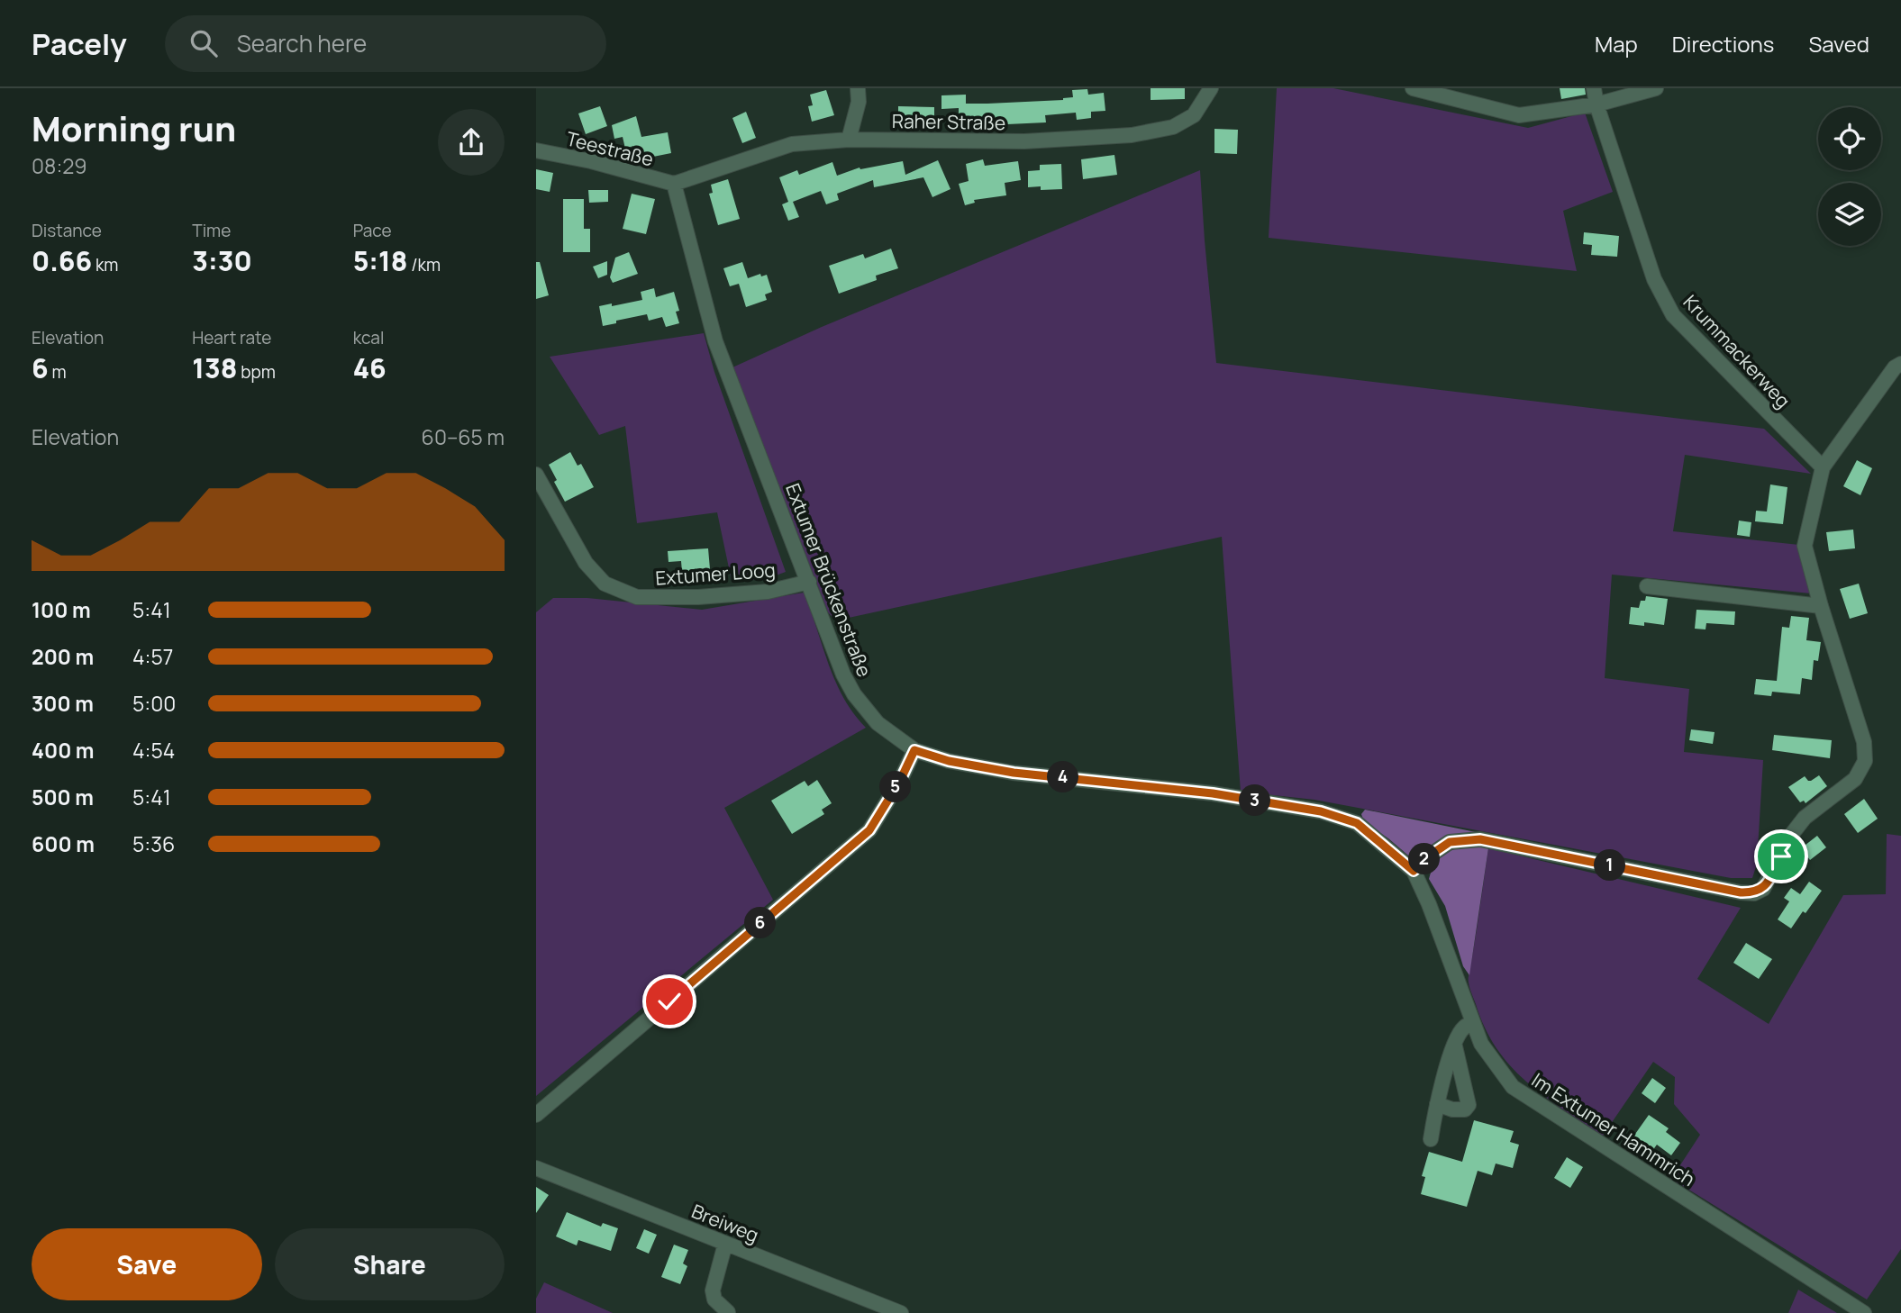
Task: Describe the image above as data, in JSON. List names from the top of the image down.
{
  "streets": {
    "street": [
      "Raher Straße",
      "Teestraße",
      "Krummackerweg",
      "Extumer Loog",
      "Extumer Brückenstraße",
      "Im Extumer Hammrich",
      "Breiweg"
    ]
  },
  "crossings": [
    ["Raher Straße", "Teestraße"],
    ["Raher Straße", "Extumer Brückenstraße"],
    ["Teestraße", "Extumer Brückenstraße"],
    ["Extumer Loog", "Extumer Brückenstraße"]
  ],
  "page": {
    "header": "Pacely",
    "search": "Search here",
    "nav": ["Map", "Directions", "Saved"],
    "heading": ["Morning run", "08:29"],
    "stats": [
      ["Distance", "0.66 km"],
      ["Time", "3:30"],
      ["Pace", "5:18 /km"],
      ["Elevation", "6 m"],
      ["Heart rate", "138 bpm"],
      ["kcal", "46"]
    ],
    "chart": ["Elevation", "60–65 m"],
    "list": [
      {
        "name": "100 m",
        "note": "5:41"
      },
      {
        "name": "200 m",
        "note": "4:57"
      },
      {
        "name": "300 m",
        "note": "5:00"
      },
      {
        "name": "400 m",
        "note": "4:54"
      },
      {
        "name": "500 m",
        "note": "5:41"
      },
      {
        "name": "600 m",
        "note": "5:36"
      }
    ],
    "pins": [
      "4",
      "5",
      "3",
      "2",
      "1",
      "6"
    ],
    "buttons": ["Save", "Share"]
  }
}
